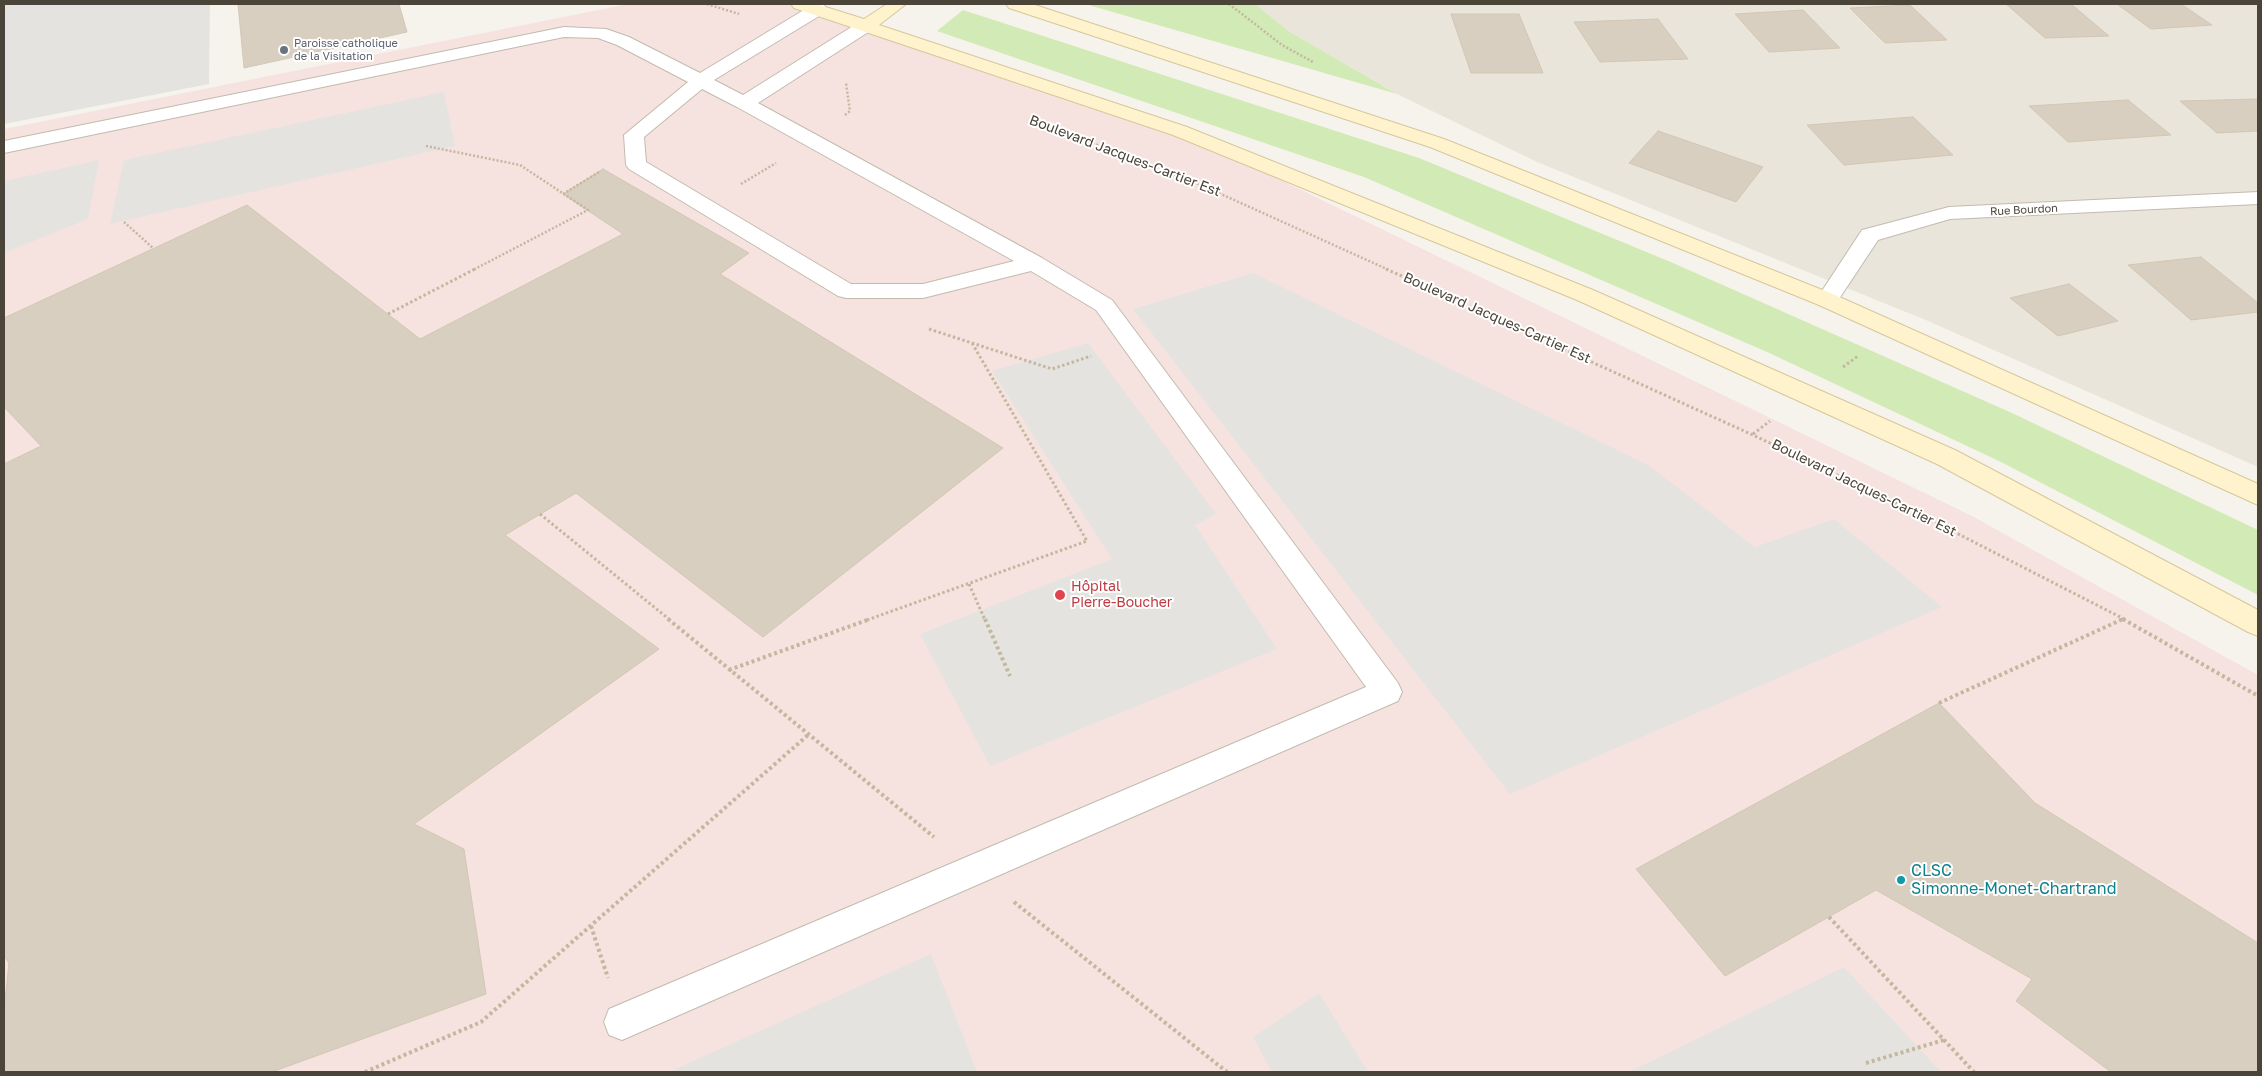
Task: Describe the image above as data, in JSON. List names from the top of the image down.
{
  "streets": {
    "street": ["Rue Bourdon"],
    "path": ["Boulevard Jacques-Cartier Est"]
  },
  "places": ["Paroisse catholique de la Visitation", "Hôpital Pierre-Boucher", "CLSC Simonne-Monet-Chartrand"]
}
